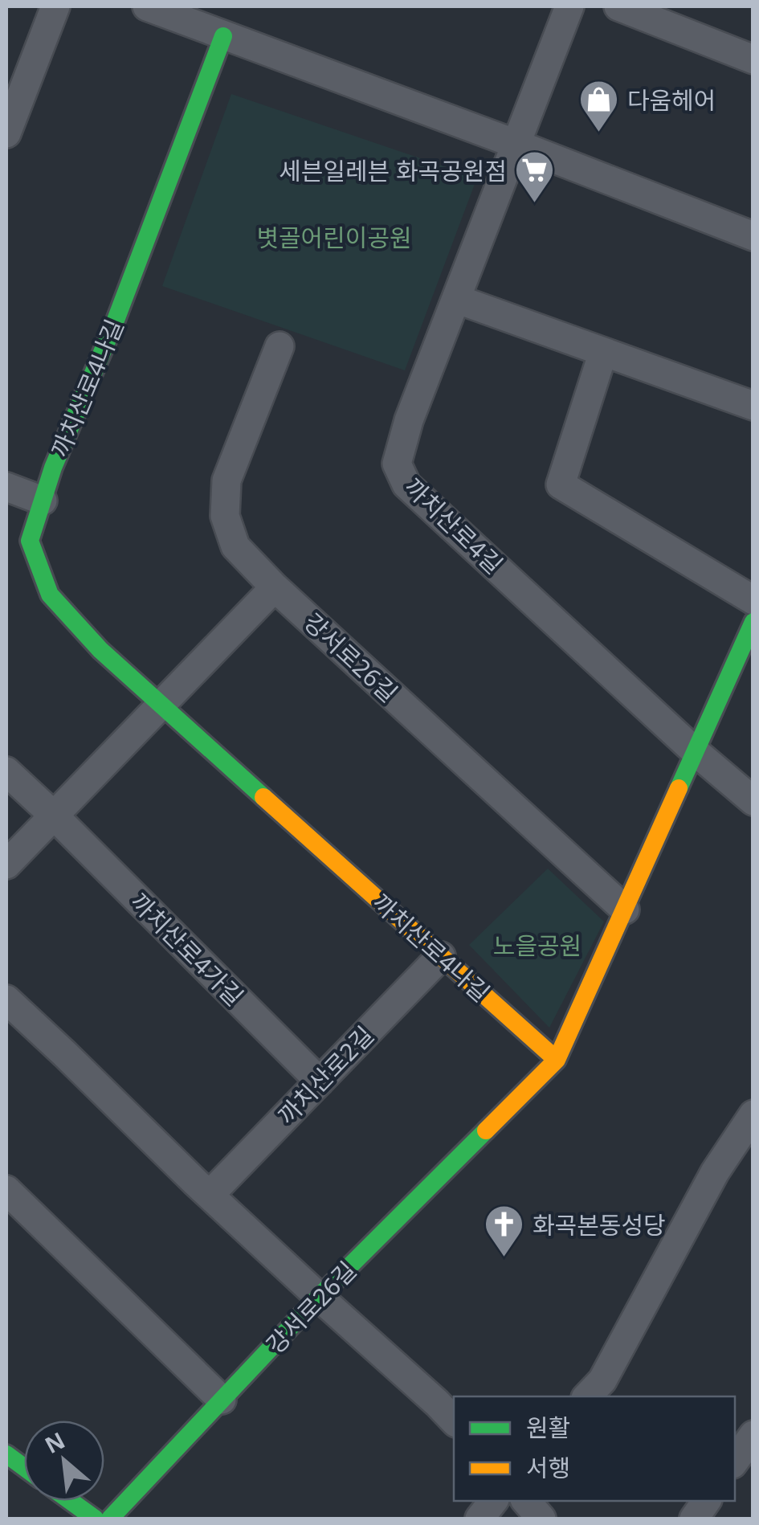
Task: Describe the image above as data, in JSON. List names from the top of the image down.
{
  "streets": {
    "street": [
      "까치산로4나길",
      "까치산로4길",
      "강서로26길",
      "까치산로4가길",
      "까치산로2길"
    ]
  },
  "crossings": [
    ["까치산로4나길", "강서로26길"],
    ["까치산로4나길", "까치산로2길"],
    ["까치산로4길", "강서로26길"],
    ["까치산로4가길", "까치산로2길"]
  ],
  "parks": ["볏골어린이공원", "노을공원"],
  "places": {
    "shop": ["다움헤어"],
    "supermarket": ["세븐일레븐 화곡공원점"],
    "church": ["화곡본동성당"]
  },
  "legend": ["원활", "서행"],
  "north": "top left"
}
